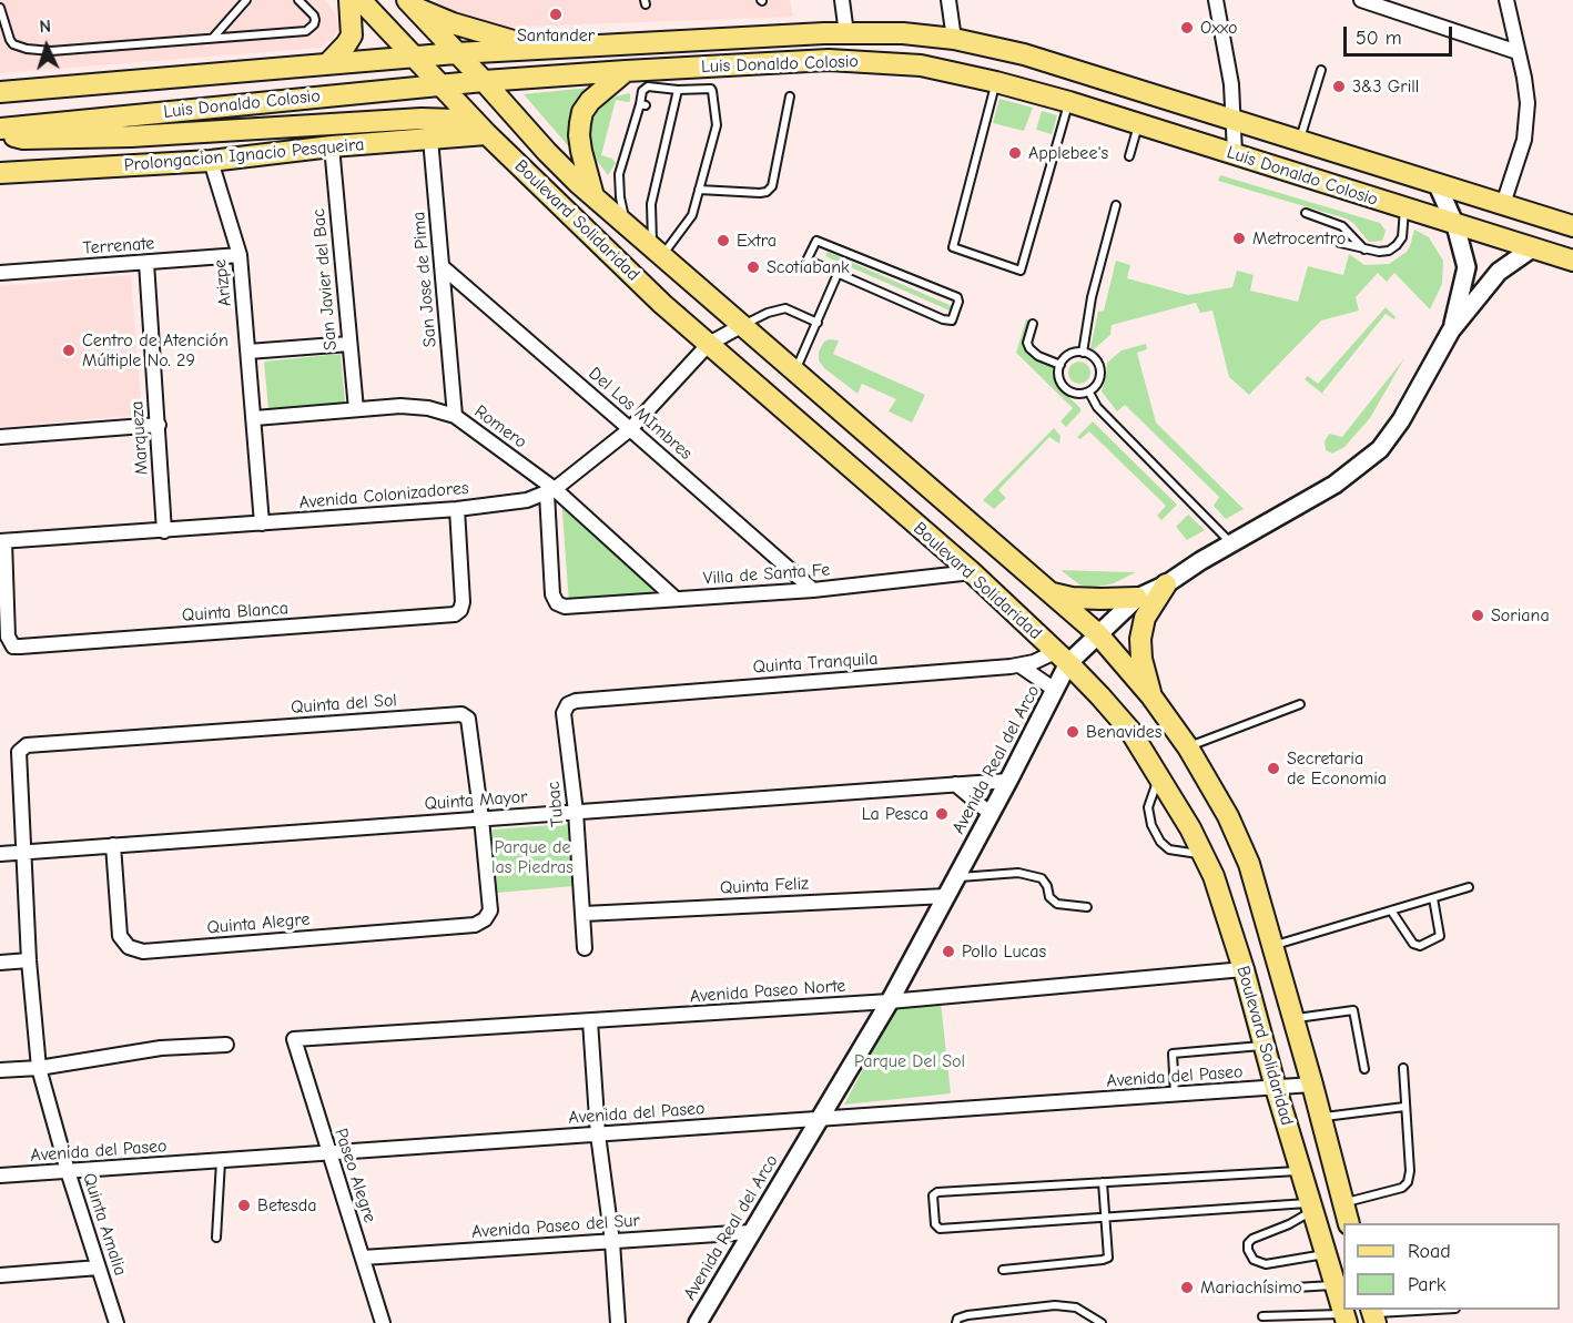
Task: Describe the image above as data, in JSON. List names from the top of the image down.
{
  "streets": {
    "main road": ["Luis Donaldo Colosio", "Prolongacion Ignacio Pesqueira", "Boulevard Solidaridad"],
    "street": [
      "Terrenate",
      "San Javier del Bac",
      "San Jose de Pima",
      "Arizpe",
      "Del Los MImbres",
      "Romero",
      "Marqueza",
      "Avenida Colonizadores",
      "Villa de Santa Fe",
      "Quinta Blanca",
      "Quinta Tranquila",
      "Quinta del Sol",
      "Avenida Real del Arco",
      "Quinta Mayor",
      "Tubac",
      "Quinta Feliz",
      "Quinta Alegre",
      "Avenida Paseo Norte",
      "Avenida del Paseo",
      "Paseo Alegre",
      "Quinta Amalia",
      "Avenida Paseo del Sur"
    ]
  },
  "crossings": [
    ["Luis Donaldo Colosio", "Boulevard Solidaridad"],
    ["Luis Donaldo Colosio", "Avenida Real del Arco"],
    ["Prolongacion Ignacio Pesqueira", "Boulevard Solidaridad"],
    ["Prolongacion Ignacio Pesqueira", "San Javier del Bac"],
    ["Prolongacion Ignacio Pesqueira", "San Jose de Pima"],
    ["Prolongacion Ignacio Pesqueira", "Arizpe"],
    ["Boulevard Solidaridad", "Avenida Colonizadores"],
    ["Boulevard Solidaridad", "Villa de Santa Fe"],
    ["Boulevard Solidaridad", "Quinta Tranquila"],
    ["Boulevard Solidaridad", "Avenida Real del Arco"],
    ["Boulevard Solidaridad", "Avenida Paseo Norte"],
    ["Boulevard Solidaridad", "Avenida del Paseo"],
    ["Terrenate", "Arizpe"],
    ["Terrenate", "Marqueza"],
    ["San Javier del Bac", "Romero"],
    ["San Jose de Pima", "Del Los MImbres"],
    ["San Jose de Pima", "Romero"],
    ["Arizpe", "Romero"],
    ["Arizpe", "Avenida Colonizadores"],
    ["Del Los MImbres", "Avenida Colonizadores"],
    ["Del Los MImbres", "Villa de Santa Fe"],
    ["Romero", "Avenida Colonizadores"],
    ["Romero", "Villa de Santa Fe"],
    ["Marqueza", "Avenida Colonizadores"],
    ["Avenida Colonizadores", "Villa de Santa Fe"],
    ["Avenida Colonizadores", "Quinta Blanca"],
    ["Quinta Tranquila", "Avenida Real del Arco"],
    ["Quinta Tranquila", "Tubac"],
    ["Quinta del Sol", "Quinta Mayor"],
    ["Quinta del Sol", "Quinta Alegre"],
    ["Quinta del Sol", "Quinta Amalia"],
    ["Avenida Real del Arco", "Quinta Mayor"],
    ["Avenida Real del Arco", "Quinta Feliz"],
    ["Avenida Real del Arco", "Avenida Paseo Norte"],
    ["Avenida Real del Arco", "Avenida del Paseo"],
    ["Avenida Real del Arco", "Avenida Paseo del Sur"],
    ["Quinta Mayor", "Tubac"],
    ["Quinta Mayor", "Quinta Alegre"],
    ["Quinta Mayor", "Quinta Amalia"],
    ["Tubac", "Quinta Feliz"],
    ["Avenida Paseo Norte", "Paseo Alegre"],
    ["Avenida del Paseo", "Paseo Alegre"],
    ["Avenida del Paseo", "Quinta Amalia"],
    ["Paseo Alegre", "Avenida Paseo del Sur"]
  ],
  "parks": ["Parque de las Piedras", "Parque Del Sol"],
  "places": [
    "Santander",
    "Oxxo",
    "3&3 Grill",
    "Applebee's",
    "Metrocentro",
    "Extra",
    "Scotiabank",
    "Centro de Atención Múltiple No. 29",
    "Soriana",
    "Benavides",
    "Secretaria de Economia",
    "La Pesca",
    "Pollo Lucas",
    "Betesda",
    "Mariachísimo"
  ],
  "legend": ["Road", "Park"],
  "scale_bar": "50 m",
  "north": "top"
}
